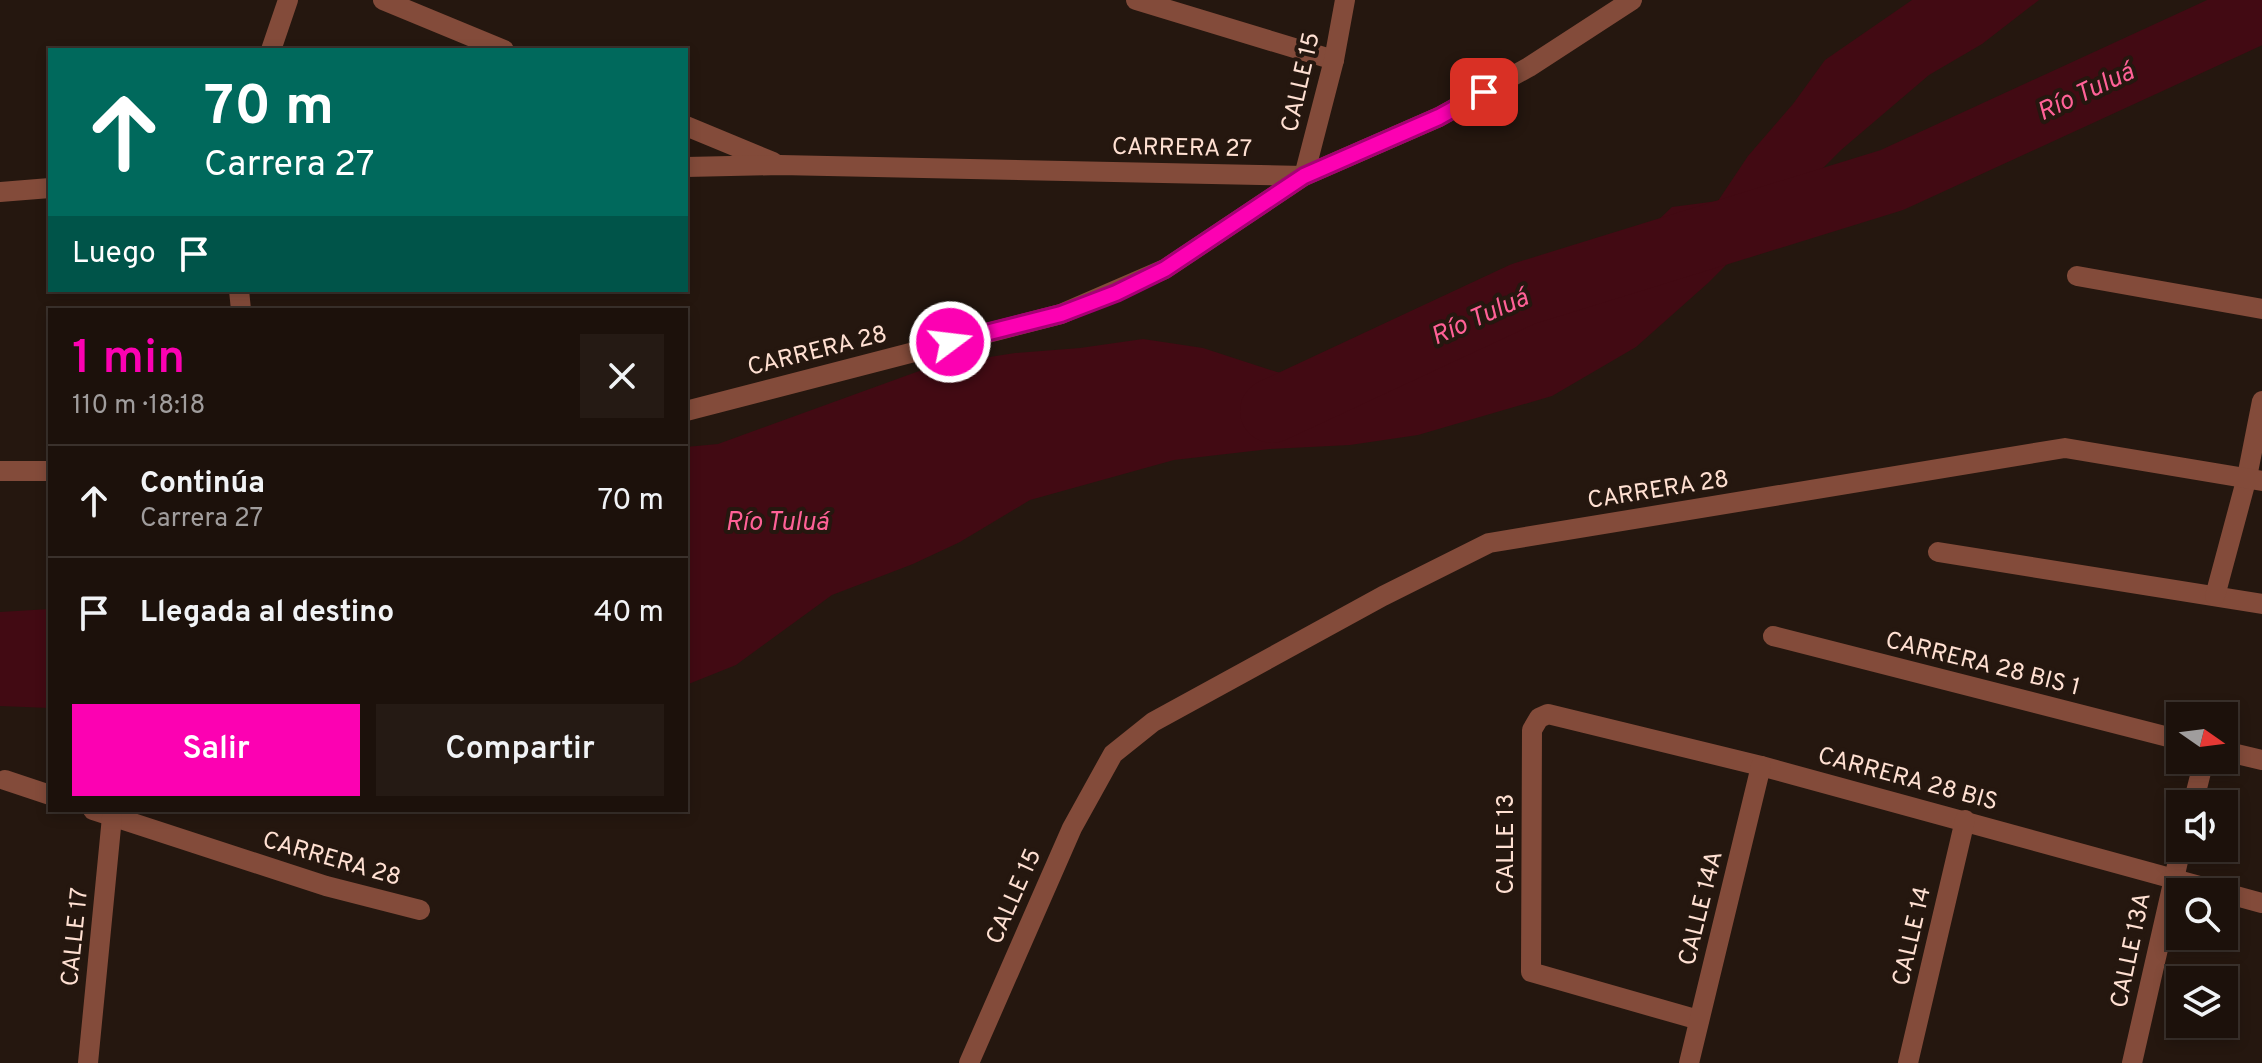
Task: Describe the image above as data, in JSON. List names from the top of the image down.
{
  "streets": {
    "street": [
      "CALLE 15",
      "CARRERA 27",
      "CARRERA 28",
      "CARRERA 28 BIS 1",
      "CARRERA 28 BIS",
      "CALLE 13",
      "CALLE 14A",
      "CALLE 14",
      "CALLE 17",
      "CALLE 13A"
    ]
  },
  "crossings": [
    ["CALLE 15", "CARRERA 27"],
    ["CALLE 15", "CARRERA 28"],
    ["CARRERA 27", "CARRERA 28"],
    ["CARRERA 28", "CALLE 17"],
    ["CARRERA 28 BIS", "CALLE 13"],
    ["CARRERA 28 BIS", "CALLE 14A"],
    ["CARRERA 28 BIS", "CALLE 14"],
    ["CARRERA 28 BIS", "CALLE 13A"],
    ["CALLE 13", "CALLE 14A"]
  ],
  "water": ["Río Tuluá"],
  "north": "right",
  "page": {
    "turn": ["70 m", "Carrera 27"],
    "then": "Luego",
    "heading": ["1 min", "110 m · 18:18"],
    "list": [
      {
        "name": "Continúa",
        "note": "Carrera 27",
        "value": "70 m"
      },
      {
        "name": "Llegada al destino",
        "value": "40 m"
      }
    ],
    "buttons": ["Salir", "Compartir"]
  }
}
